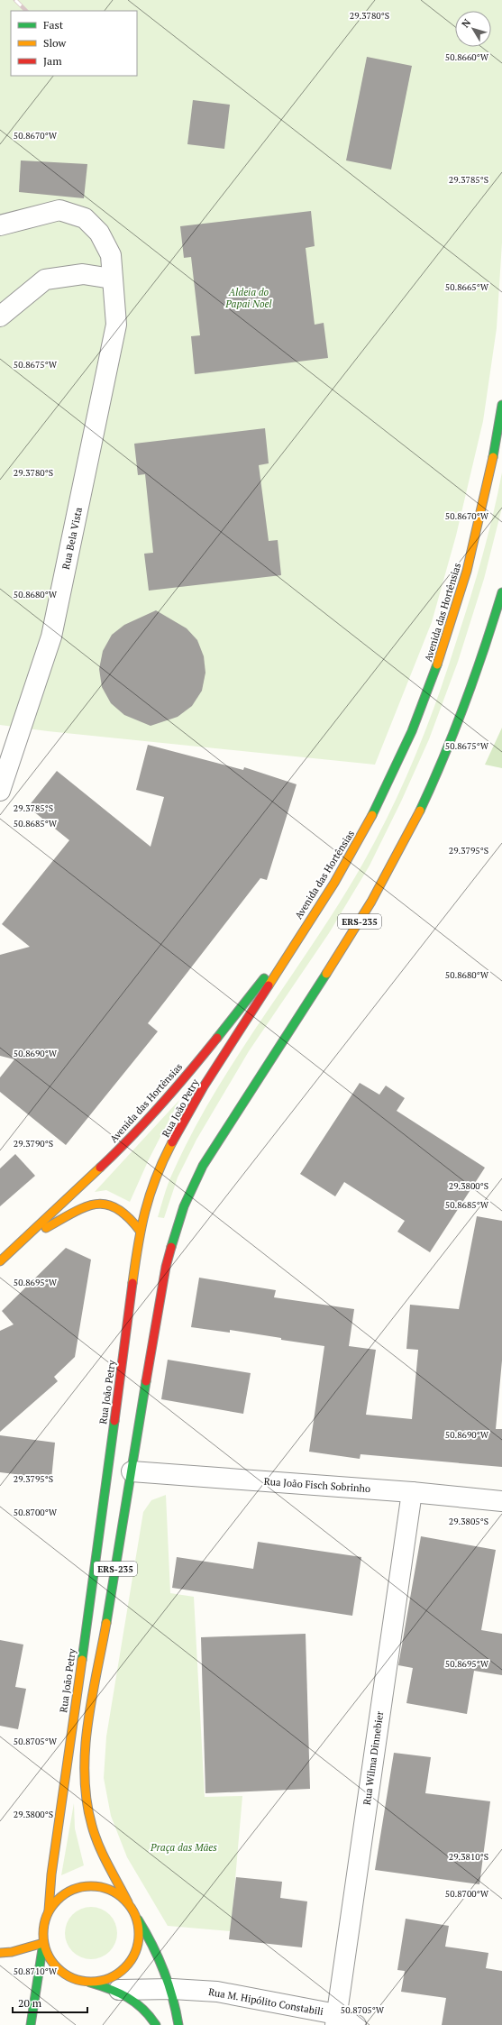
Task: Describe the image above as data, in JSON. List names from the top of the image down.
{
  "streets": {
    "main road": ["Avenida das Hortênsias", "ERS-235", "Rua João Petry"],
    "street": [
      "Rua Bela Vista",
      "Rua João Fisch Sobrinho",
      "Rua Wilma Dinnebier",
      "Rua M. Hipólito Constabili"
    ]
  },
  "crossings": [
    ["Avenida das Hortênsias", "Rua João Petry"],
    ["ERS-235", "Rua João Petry"],
    ["ERS-235", "Rua João Fisch Sobrinho"],
    ["Rua João Fisch Sobrinho", "Rua Wilma Dinnebier"],
    ["Rua Wilma Dinnebier", "Rua M. Hipólito Constabili"]
  ],
  "parks": ["Aldeia do Papai Noel", "Praça das Mães"],
  "legend": ["Fast", "Slow", "Jam"],
  "scale_bar": "20 m",
  "north": "top left",
  "coordinates": [
    "29.3780°S",
    "50.8660°W",
    "50.8670°W",
    "29.3785°S",
    "50.8665°W",
    "50.8675°W",
    "50.8680°W",
    "50.8685°W",
    "29.3795°S",
    "50.8690°W",
    "29.3790°S",
    "29.3800°S",
    "50.8695°W",
    "50.8700°W",
    "29.3805°S",
    "50.8705°W",
    "29.3810°S",
    "50.8710°W"
  ]
}
